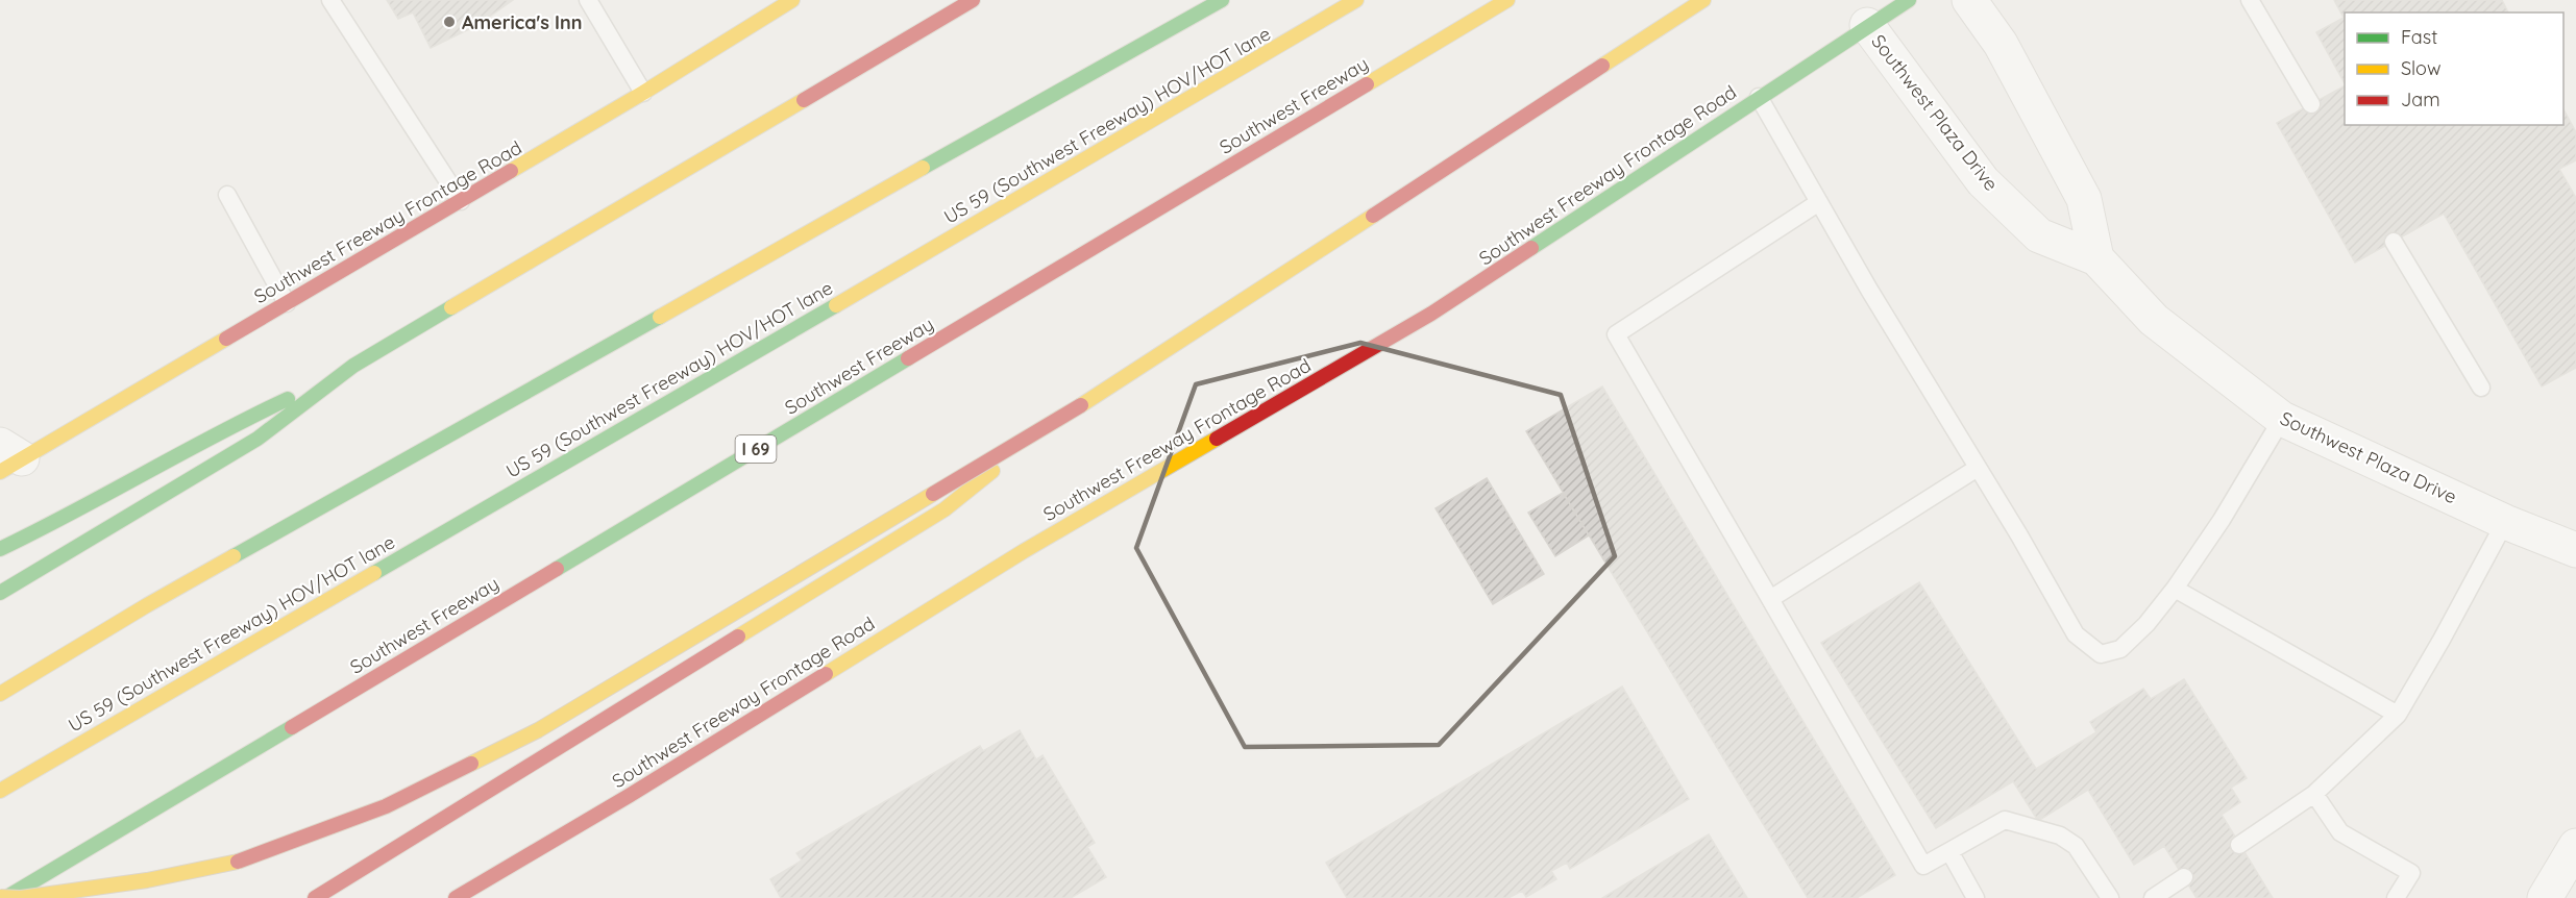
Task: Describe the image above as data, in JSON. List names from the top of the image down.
{
  "streets": {
    "main road": [
      "Southwest Freeway",
      "US 59 (Southwest Freeway) HOV/HOT lane",
      "Southwest Freeway Frontage Road",
      "I 69"
    ],
    "street": ["Southwest Plaza Drive"]
  },
  "crossings": [
    ["Southwest Plaza Drive", "Southwest Freeway Frontage Road"]
  ],
  "places": ["America's Inn"],
  "legend": ["Fast", "Slow", "Jam"]
}
